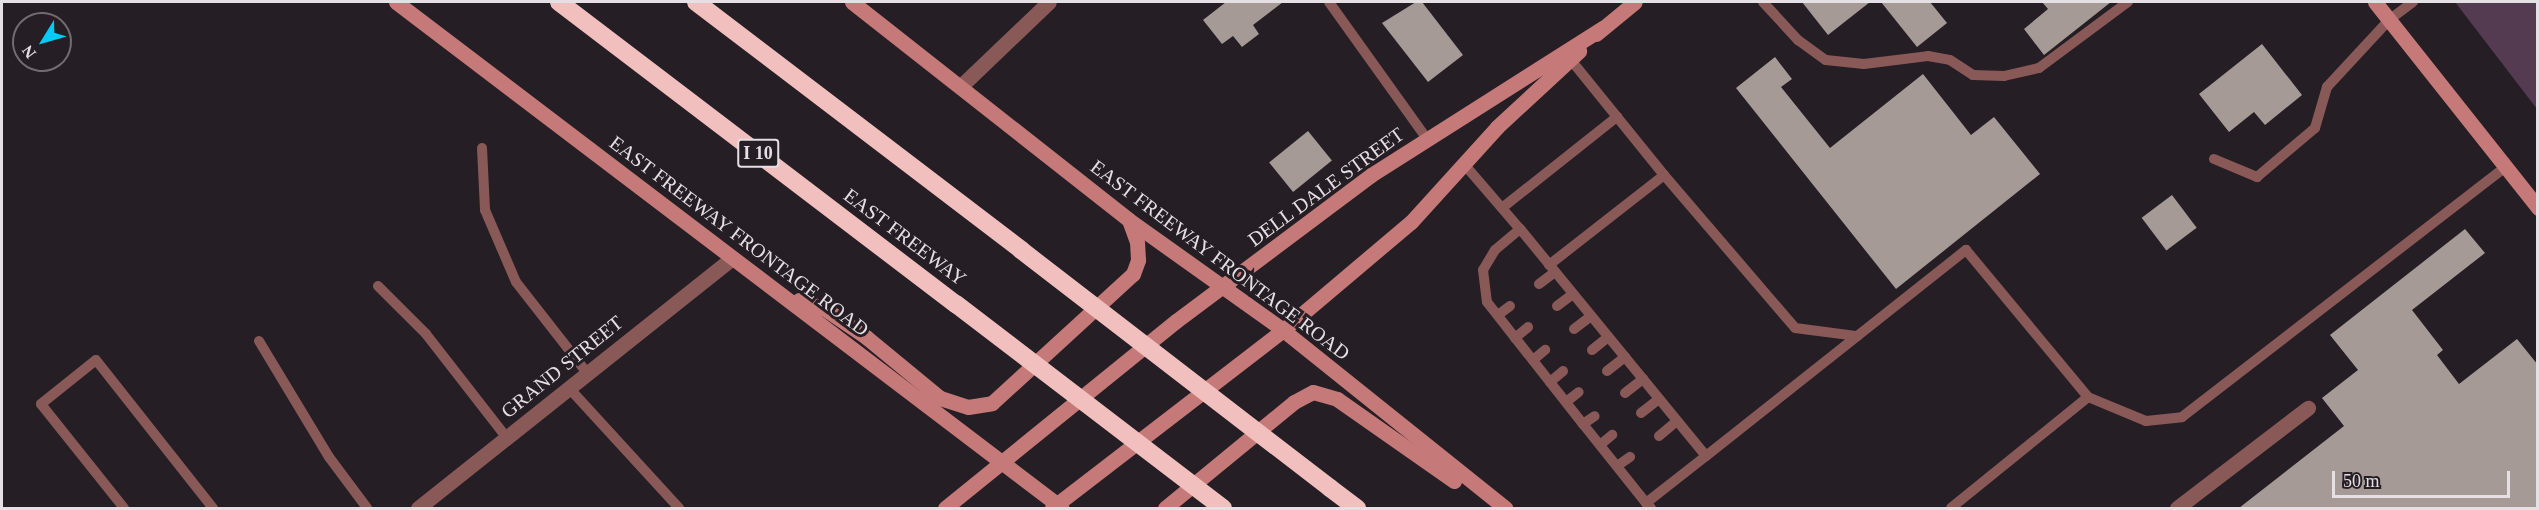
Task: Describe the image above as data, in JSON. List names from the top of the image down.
{
  "streets": {
    "highway": ["I 10", "EAST FREEWAY"],
    "main road": ["DELL DALE STREET", "EAST FREEWAY FRONTAGE ROAD"],
    "street": ["GRAND STREET"]
  },
  "crossings": [
    ["DELL DALE STREET", "EAST FREEWAY FRONTAGE ROAD"],
    ["EAST FREEWAY FRONTAGE ROAD", "GRAND STREET"]
  ],
  "scale_bar": "50 m",
  "north": "bottom left"
}
